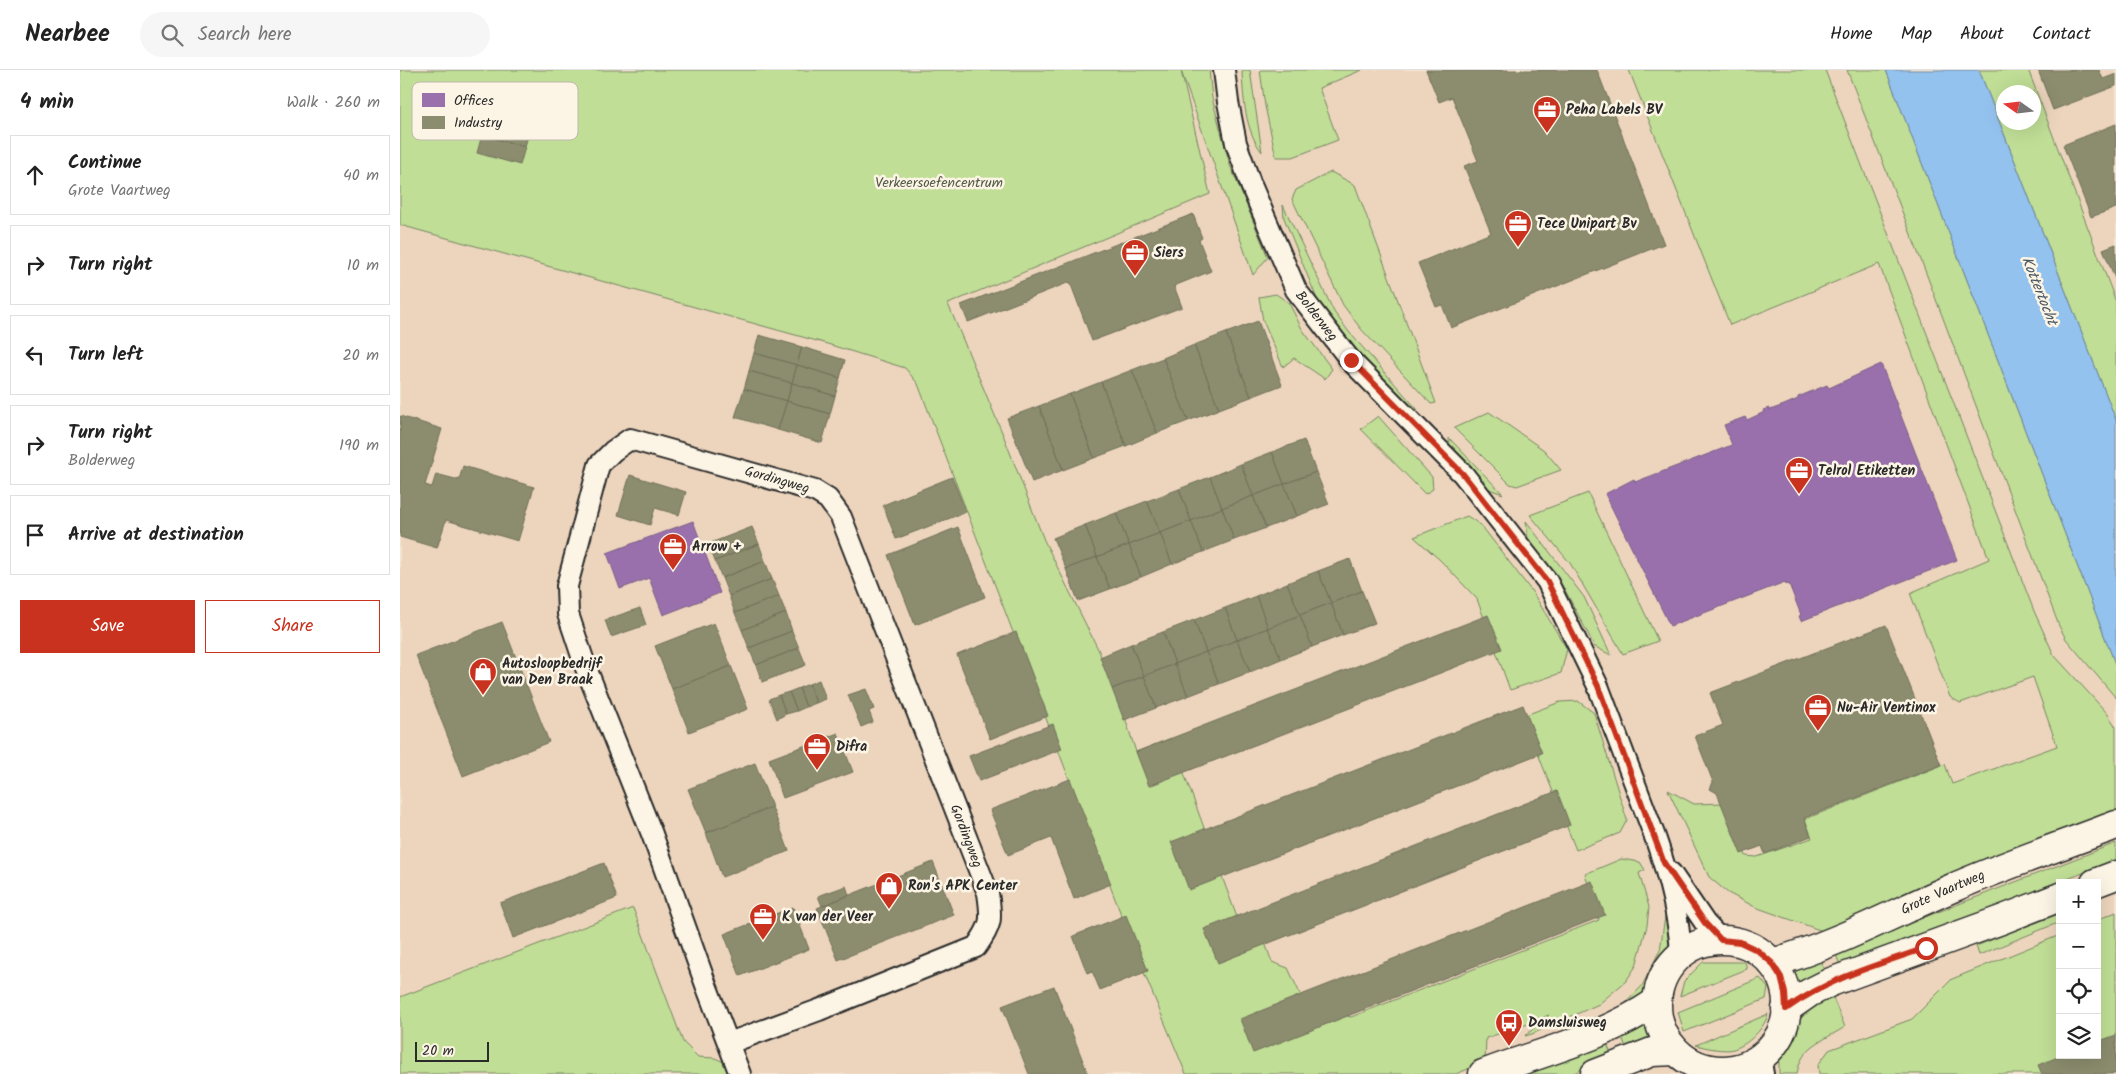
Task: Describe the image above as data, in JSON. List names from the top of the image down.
{
  "streets": {
    "main road": ["Grote Vaartweg"],
    "street": ["Bolderweg", "Gordingweg"]
  },
  "crossings": [
    ["Bolderweg", "Grote Vaartweg"]
  ],
  "water": ["Kottertocht"],
  "parks": ["Verkeersoefencentrum"],
  "places": {
    "office": [
      "Peha Labels BV",
      "Tece Unipart Bv",
      "Siers",
      "Telrol Etiketten",
      "Arrow +",
      "Nu-Air Ventinox",
      "Difra",
      "K van der Veer"
    ],
    "shop": ["Autosloopbedrijf van Den Braak", "Ron's APK Center"],
    "bus stop": ["Damsluisweg"]
  },
  "legend": ["Offices", "Industry"],
  "scale_bar": "20 m",
  "north": "left",
  "page": {
    "header": "Nearbee",
    "search": "Search here",
    "nav": [
      "Home",
      "Map",
      "About",
      "Contact"
    ],
    "heading": ["4 min", "Walk · 260 m"],
    "list": [
      ["Continue", "Grote Vaartweg", "40 m"],
      ["Turn right", "10 m"],
      ["Turn left", "20 m"],
      ["Turn right", "Bolderweg", "190 m"],
      "Arrive at destination"
    ],
    "buttons": ["Save", "Share"],
    "map_buttons": ["+", "−"],
    "scale": "20 m"
  }
}
